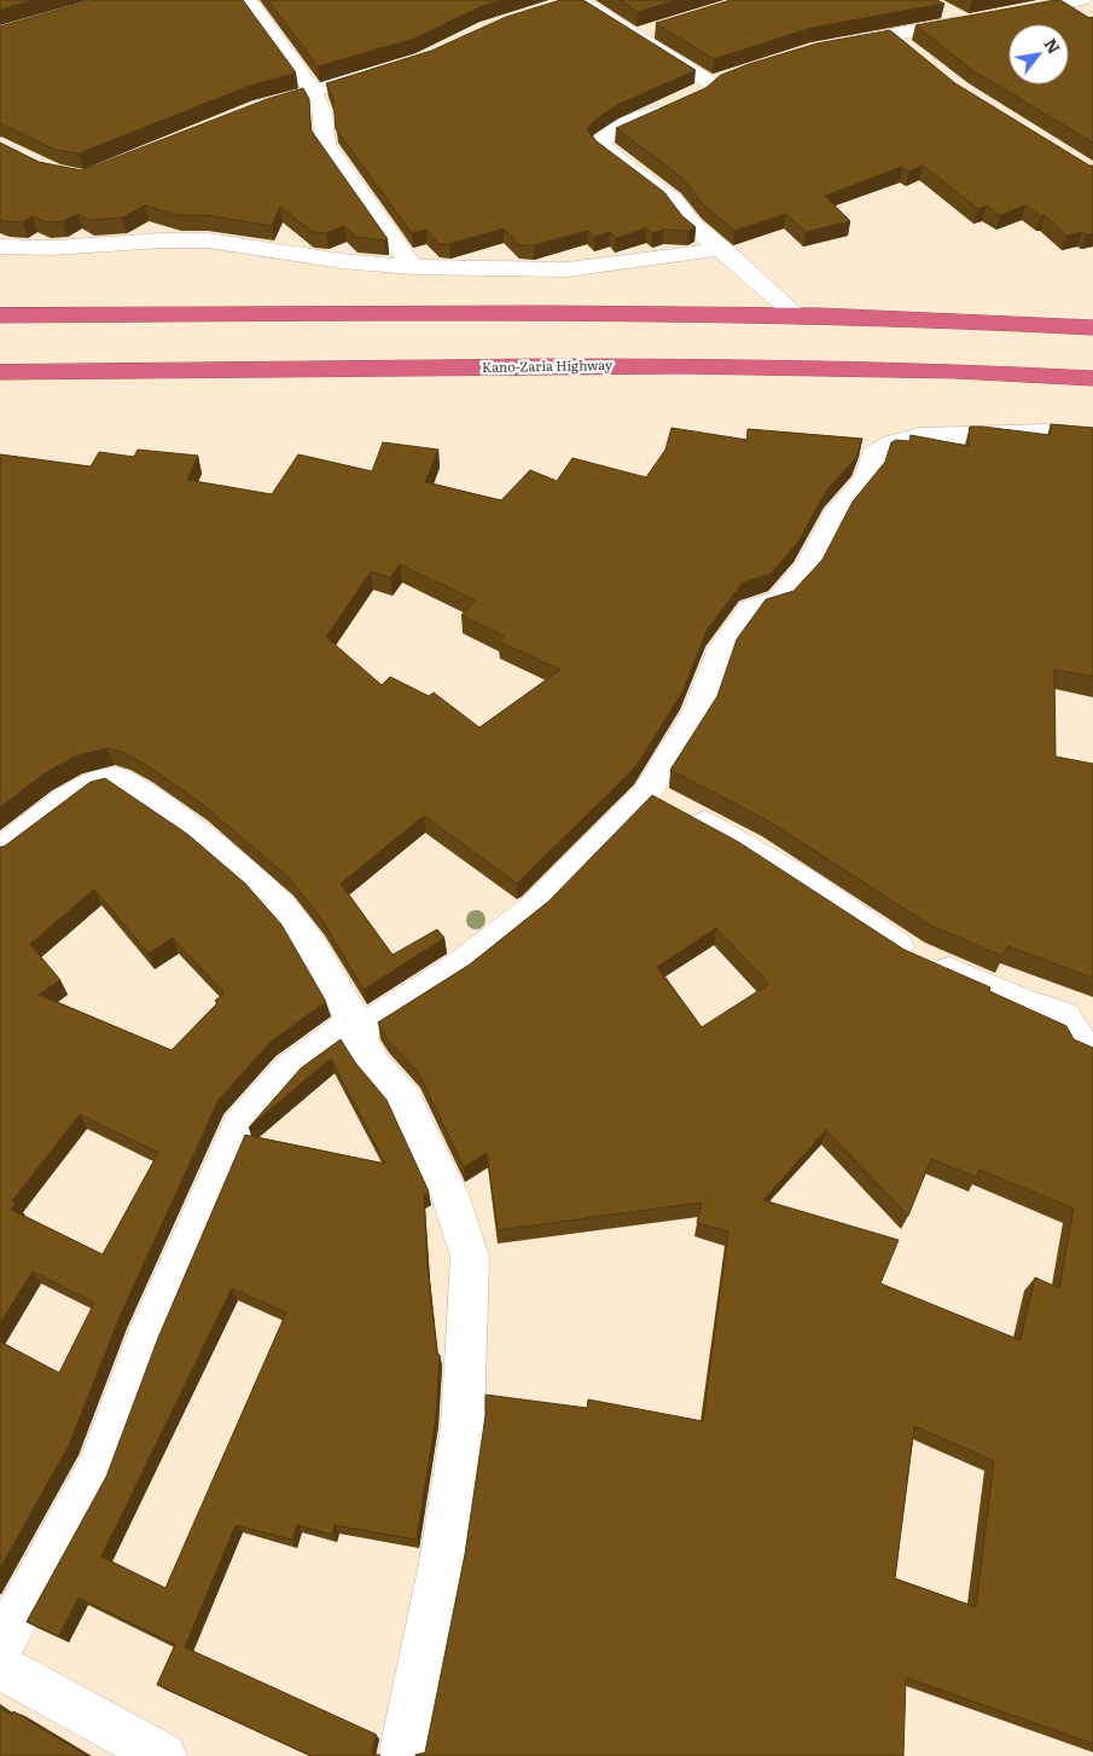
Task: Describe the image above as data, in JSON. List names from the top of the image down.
{
  "streets": {
    "highway": ["Kano-Zaria Highway"]
  },
  "north": "top right"
}
